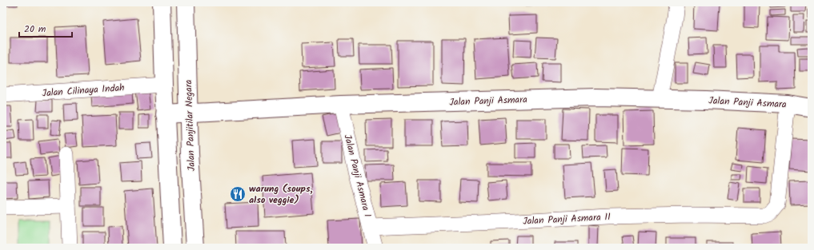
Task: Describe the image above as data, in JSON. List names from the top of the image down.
{
  "streets": {
    "street": [
      "Jalan Cilinaya Indah",
      "Jalan Panji Asmara",
      "Jalan Panjitilar Negara",
      "Jalan Panji Asmara I",
      "Jalan Panji Asmara II"
    ]
  },
  "crossings": [
    ["Jalan Panji Asmara", "Jalan Panjitilar Negara"],
    ["Jalan Panji Asmara", "Jalan Panji Asmara I"],
    ["Jalan Panji Asmara", "Jalan Panji Asmara II"],
    ["Jalan Panji Asmara I", "Jalan Panji Asmara II"]
  ],
  "places": {
    "restaurant": ["warung (soups, also veggie)"]
  },
  "scale_bar": "20 m"
}
